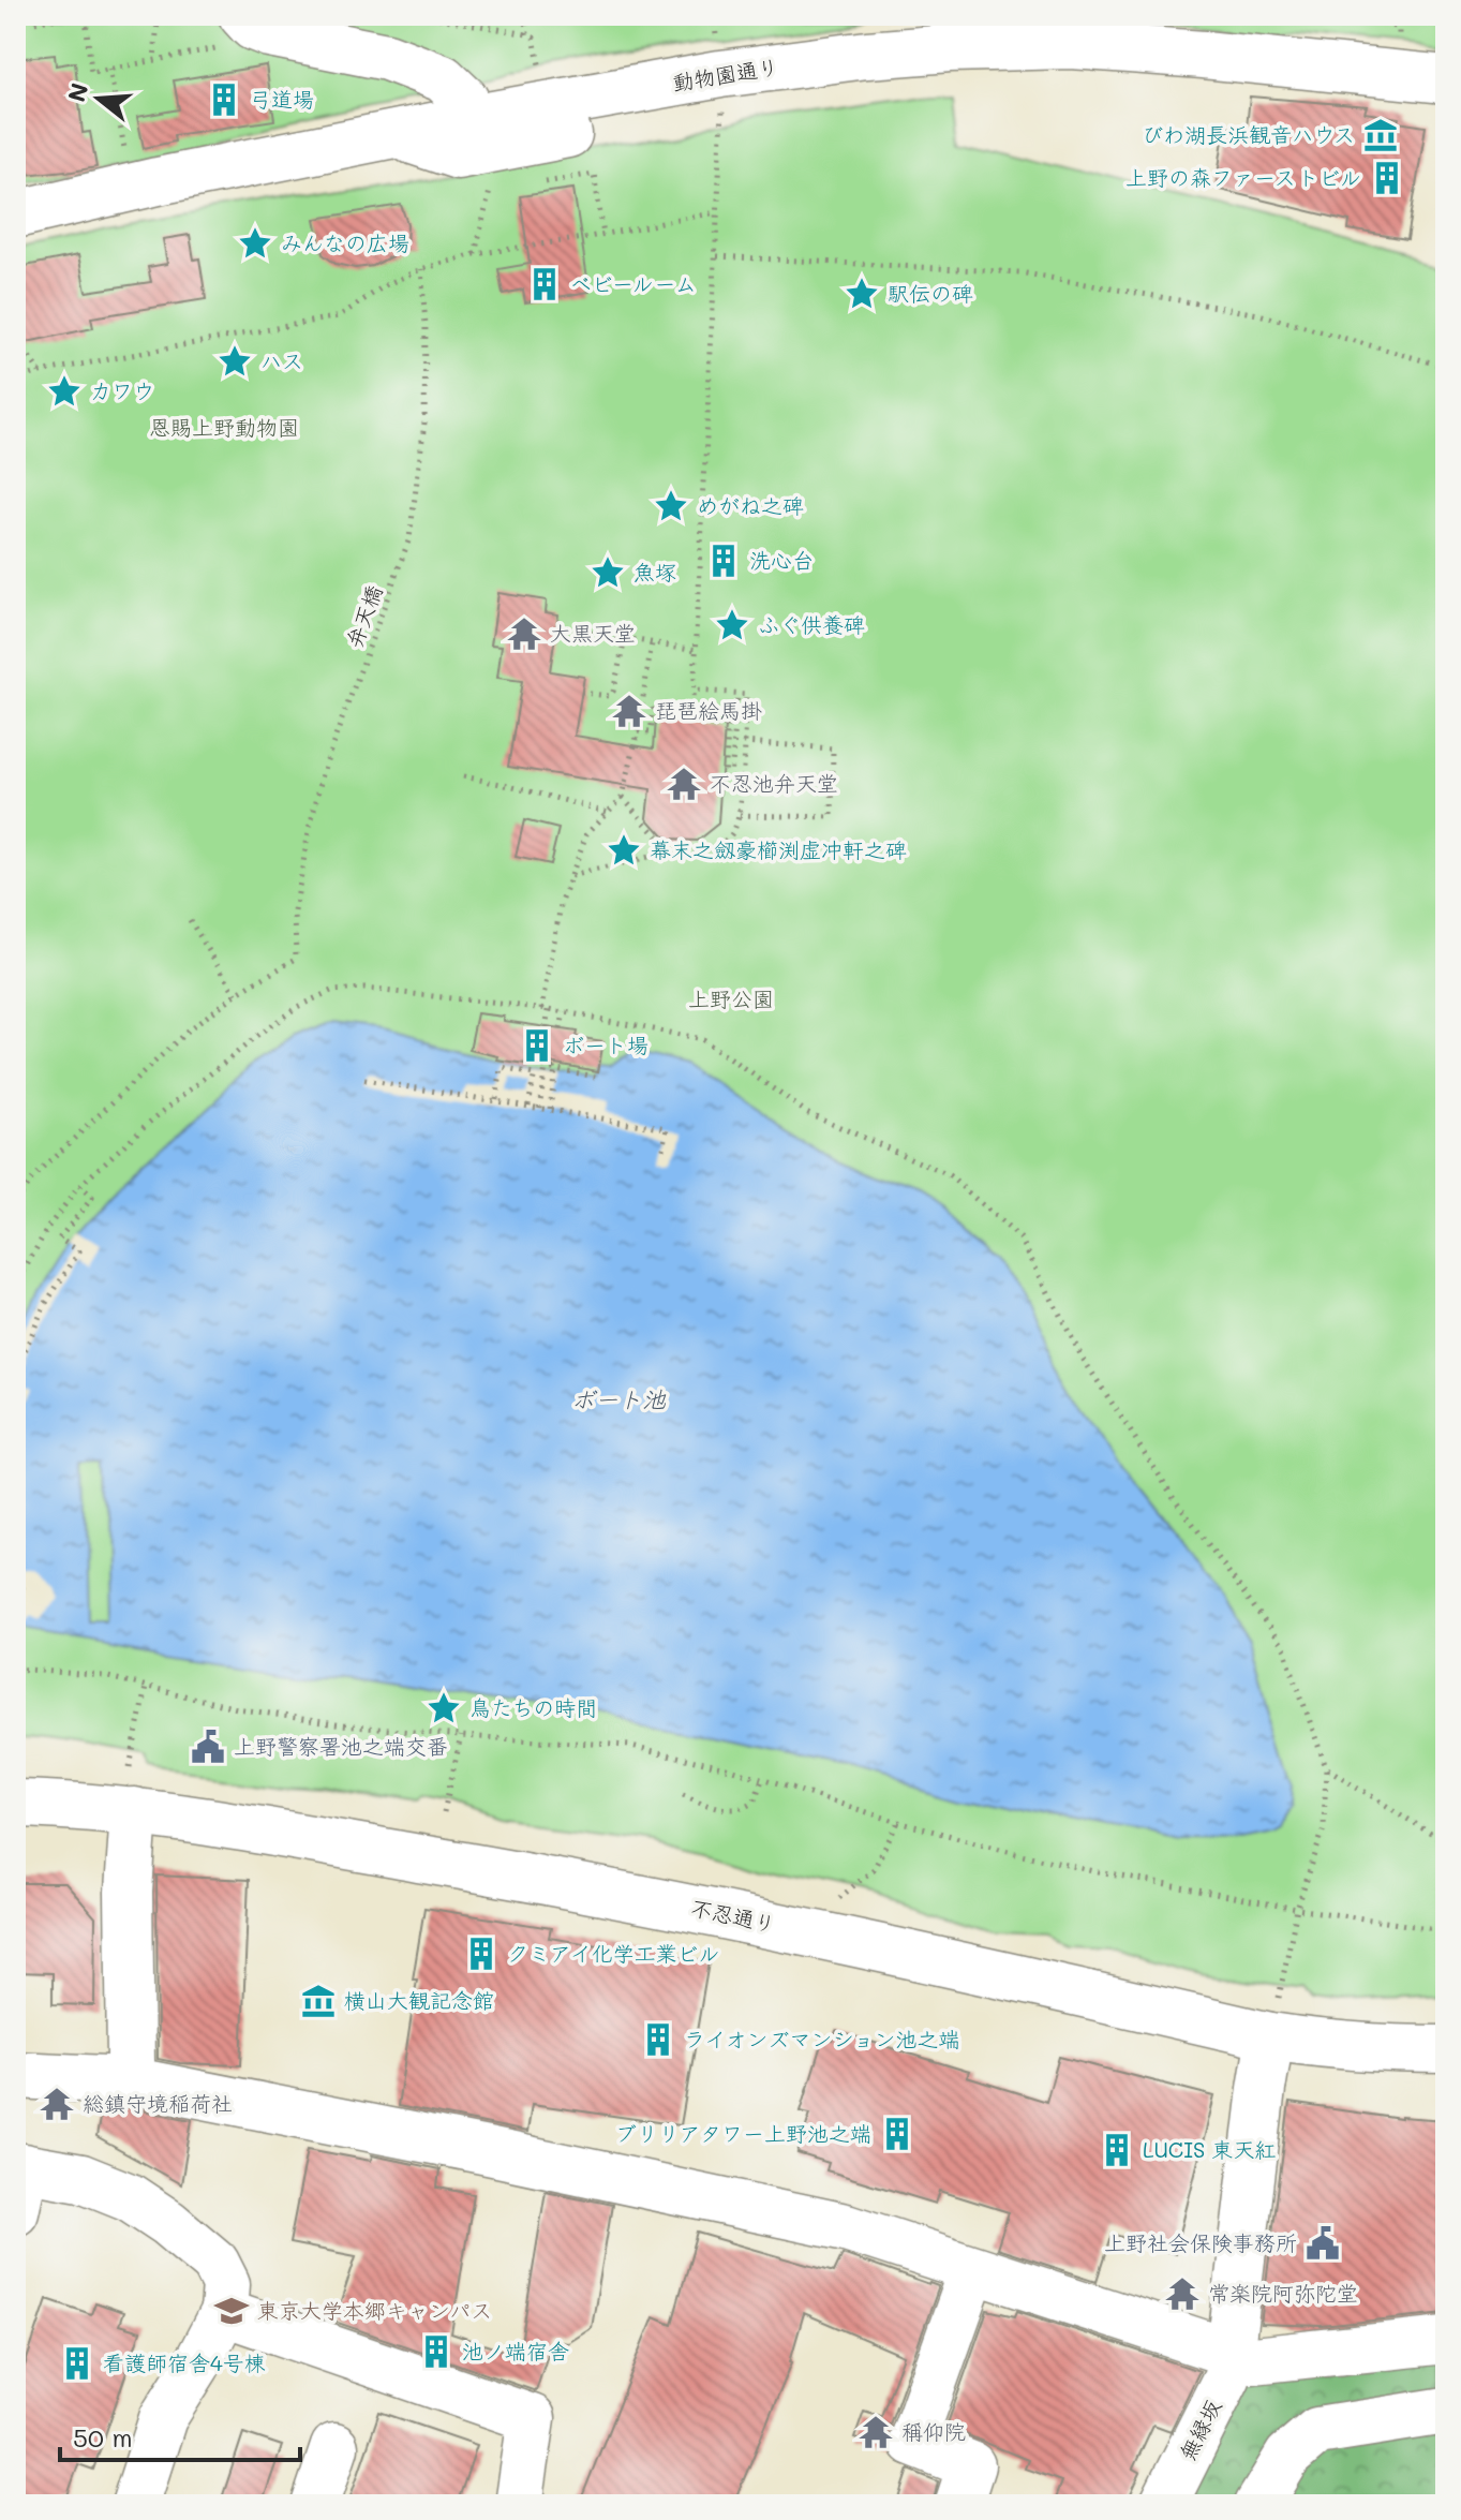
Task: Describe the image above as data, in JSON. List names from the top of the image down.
{
  "streets": {
    "street": ["動物園通り", "不忍通り", "無縁坂"],
    "path": ["弁天橋"]
  },
  "crossings": [
    ["不忍通り", "無縁坂"]
  ],
  "water": ["ボート池"],
  "parks": ["恩賜上野動物園", "上野公園"],
  "places": {
    "building": [
      "弓道場",
      "上野の森ファーストビル",
      "ベビールーム",
      "洗心台",
      "ボート場",
      "クミアイ化学工業ビル",
      "ライオンズマンション池之端",
      "ブリリアタワー上野池之端",
      "LUCIS 東天紅",
      "池ノ端宿舎",
      "看護師宿舎4号棟"
    ],
    "museum": ["びわ湖長浜観音ハウス", "横山大観記念館"],
    "place": [
      "みんなの広場",
      "駅伝の碑",
      "ハス",
      "カワウ",
      "めがね之碑",
      "魚塚",
      "ふぐ供養碑",
      "幕末之劔豪櫛渕虚冲軒之碑",
      "鳥たちの時間"
    ],
    "temple": [
      "大黒天堂",
      "琵琶絵馬掛",
      "不忍池弁天堂",
      "総鎮守境稲荷社",
      "常楽院阿弥陀堂",
      "稱仰院"
    ],
    "public building": ["上野警察署池之端交番", "上野社会保険事務所"],
    "school or university": ["東京大学本郷キャンパス"]
  },
  "scale_bar": "50 m",
  "north": "left"
}
